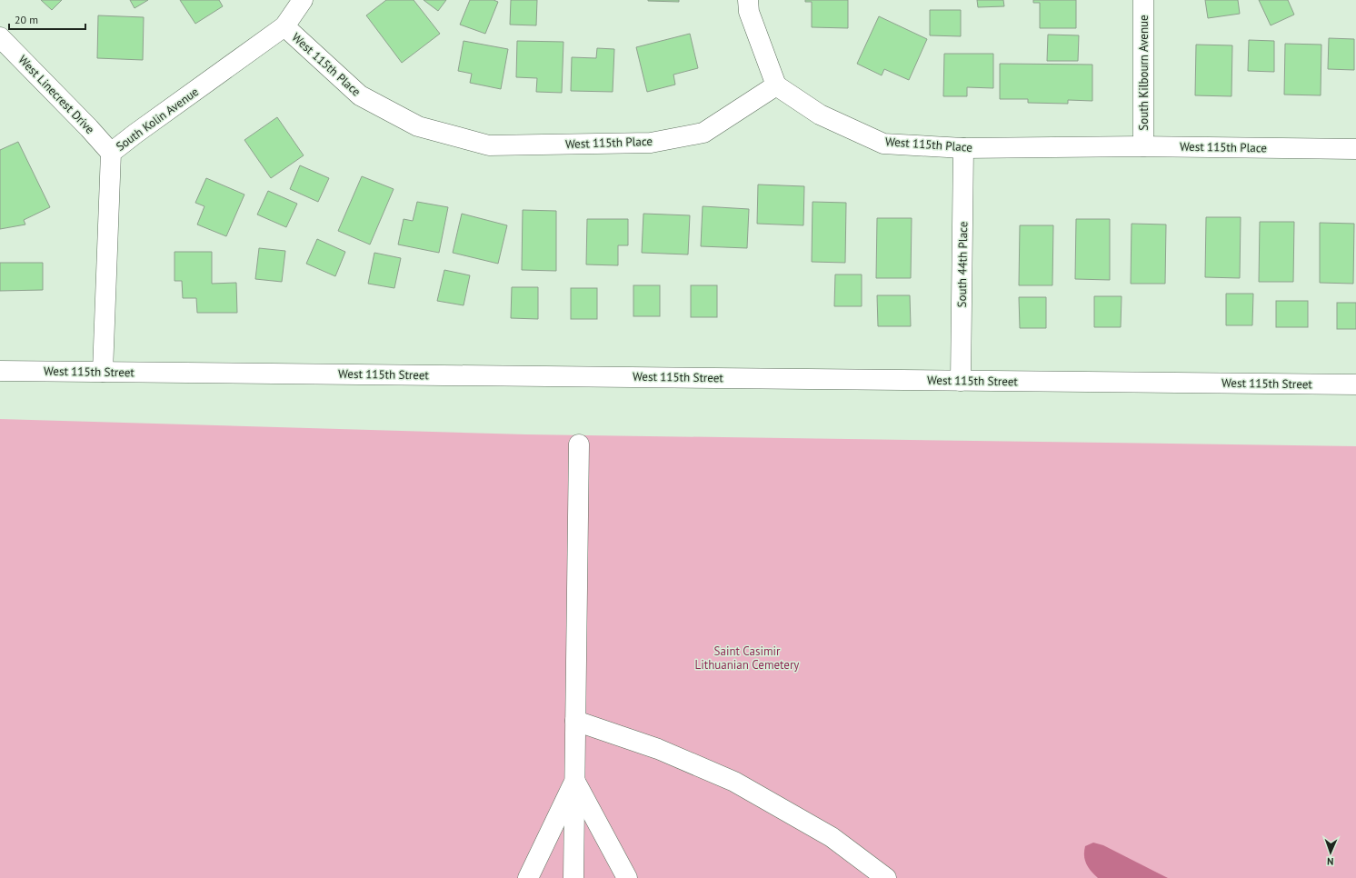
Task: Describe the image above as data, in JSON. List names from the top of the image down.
{
  "streets": {
    "street": [
      "West 115th Place",
      "South Kilbourn Avenue",
      "West Linecrest Drive",
      "South Kolin Avenue",
      "South 44th Place",
      "West 115th Street"
    ]
  },
  "crossings": [
    ["West 115th Place", "South Kilbourn Avenue"],
    ["West 115th Place", "South Kolin Avenue"],
    ["West 115th Place", "South 44th Place"],
    ["West Linecrest Drive", "South Kolin Avenue"],
    ["South Kolin Avenue", "West 115th Street"],
    ["South 44th Place", "West 115th Street"]
  ],
  "parks": ["Saint Casimir Lithuanian Cemetery"],
  "scale_bar": "20 m",
  "north": "bottom"
}
